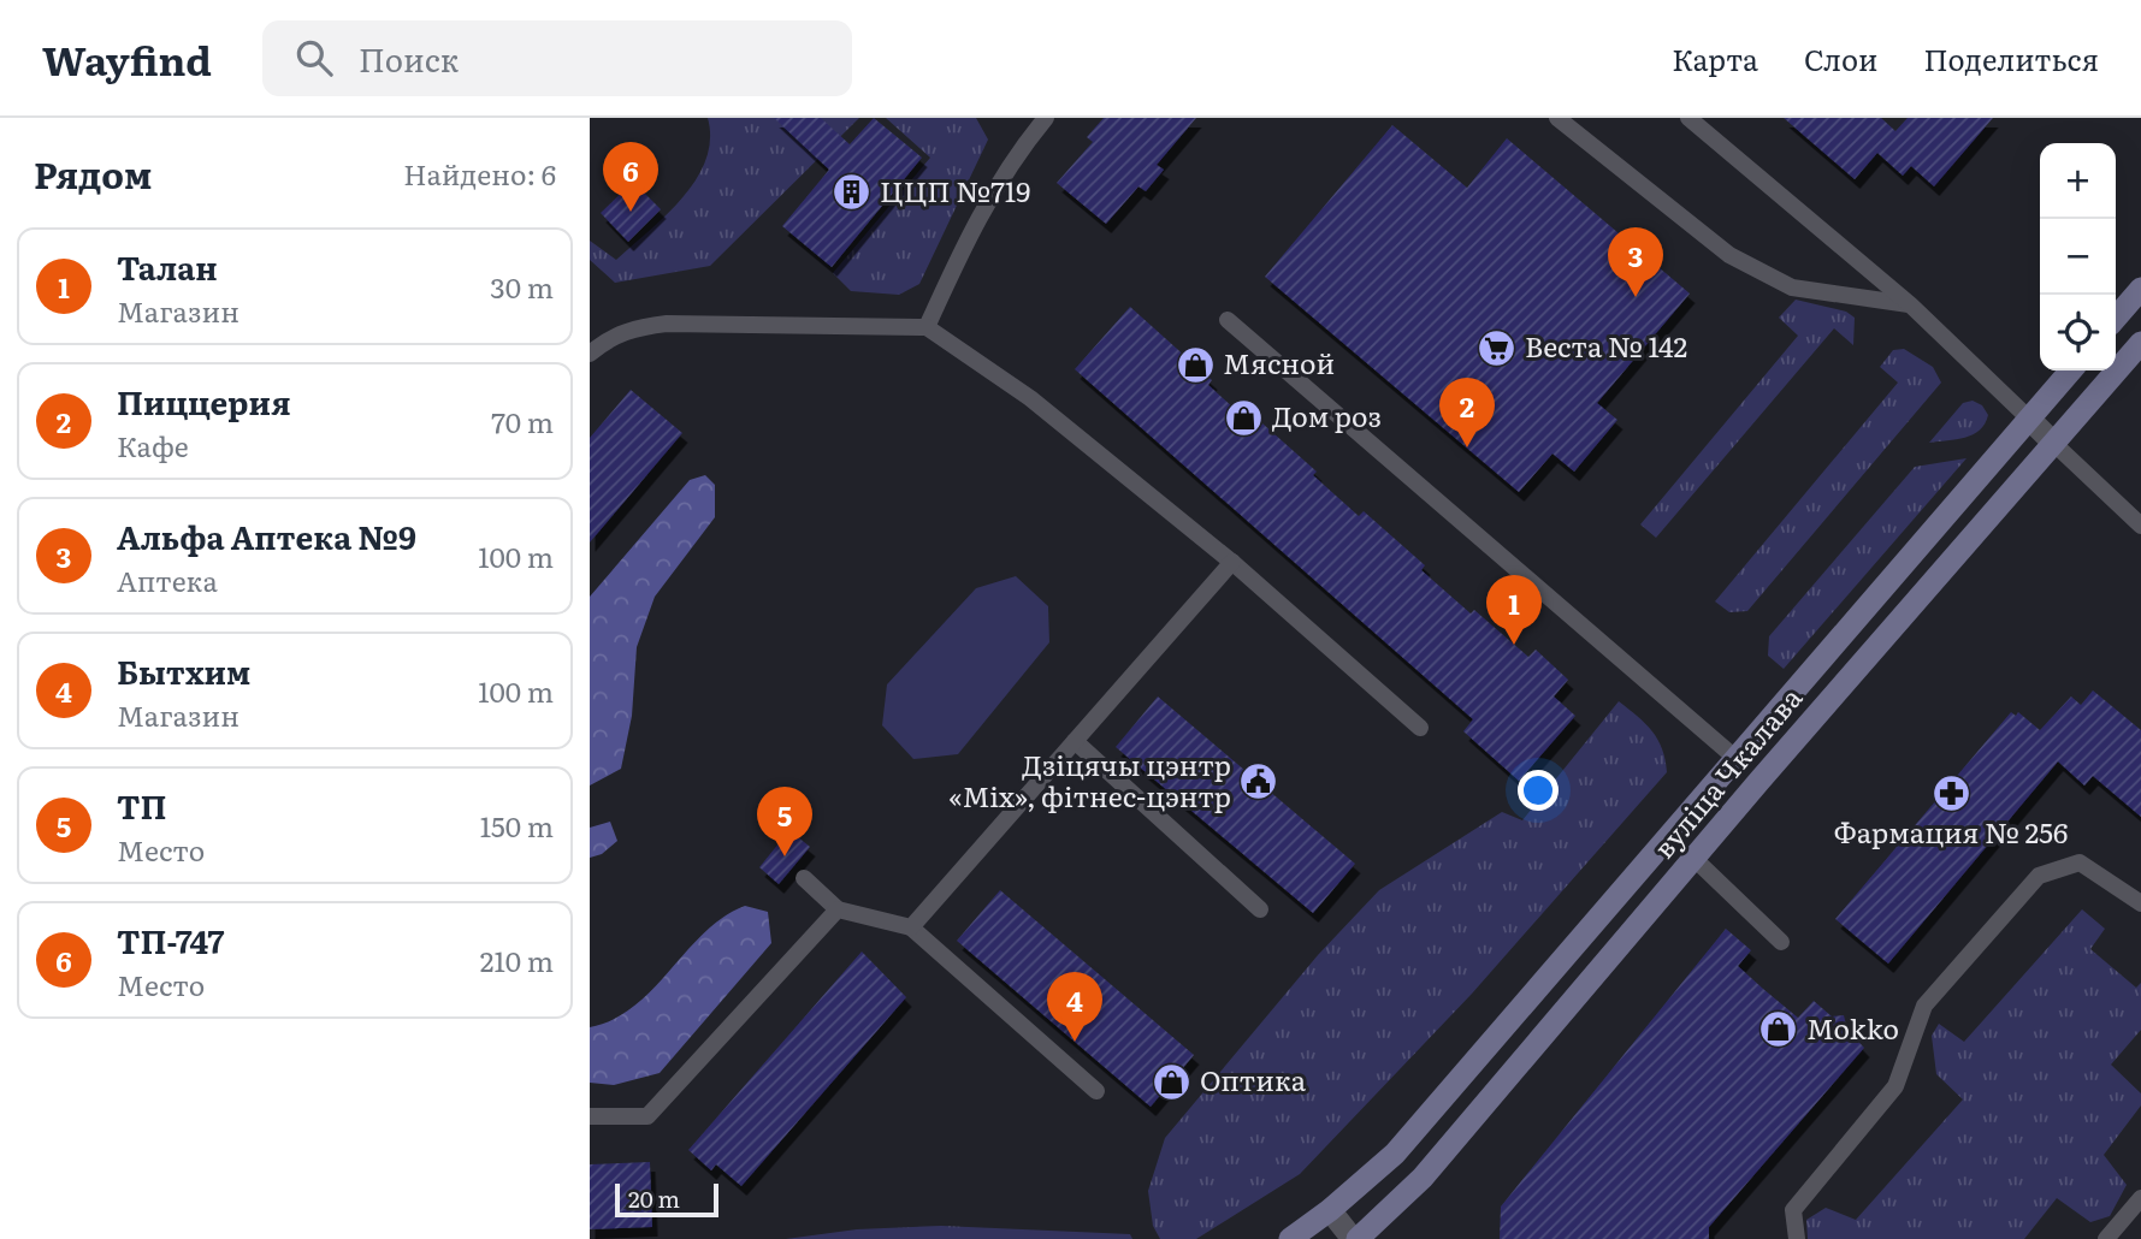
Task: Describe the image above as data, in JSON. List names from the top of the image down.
{
  "streets": {
    "main road": ["вуліца Чкалава"]
  },
  "places": {
    "building": ["ЦЦП №719"],
    "supermarket": ["Веста № 142"],
    "shop": [
      "Мясной",
      "Дом роз",
      "Mokko",
      "Оптика"
    ],
    "public building": ["Дзіцячы цэнтр «Mix», фітнес-цэнтр"],
    "pharmacy": ["Фармация № 256"]
  },
  "scale_bar": "20 m",
  "page": {
    "header": "Wayfind",
    "search": "Поиск",
    "nav": ["Карта", "Слои", "Поделиться"],
    "heading": ["Рядом", "Найдено: 6"],
    "pins": [
      "6",
      "3",
      "2",
      "1",
      "5",
      "4"
    ],
    "map_buttons": ["+", "−"],
    "list": [
      {
        "mark": "1",
        "name": "Талан",
        "note": "Магазин",
        "value": "30 m"
      },
      {
        "mark": "2",
        "name": "Пиццерия",
        "note": "Кафе",
        "value": "70 m"
      },
      {
        "mark": "3",
        "name": "Альфа Аптека №9",
        "note": "Аптека",
        "value": "100 m"
      },
      {
        "mark": "4",
        "name": "Бытхим",
        "note": "Магазин",
        "value": "100 m"
      },
      {
        "mark": "5",
        "name": "ТП",
        "note": "Место",
        "value": "150 m"
      },
      {
        "mark": "6",
        "name": "ТП-747",
        "note": "Место",
        "value": "210 m"
      }
    ],
    "scale": "20 m"
  }
}
